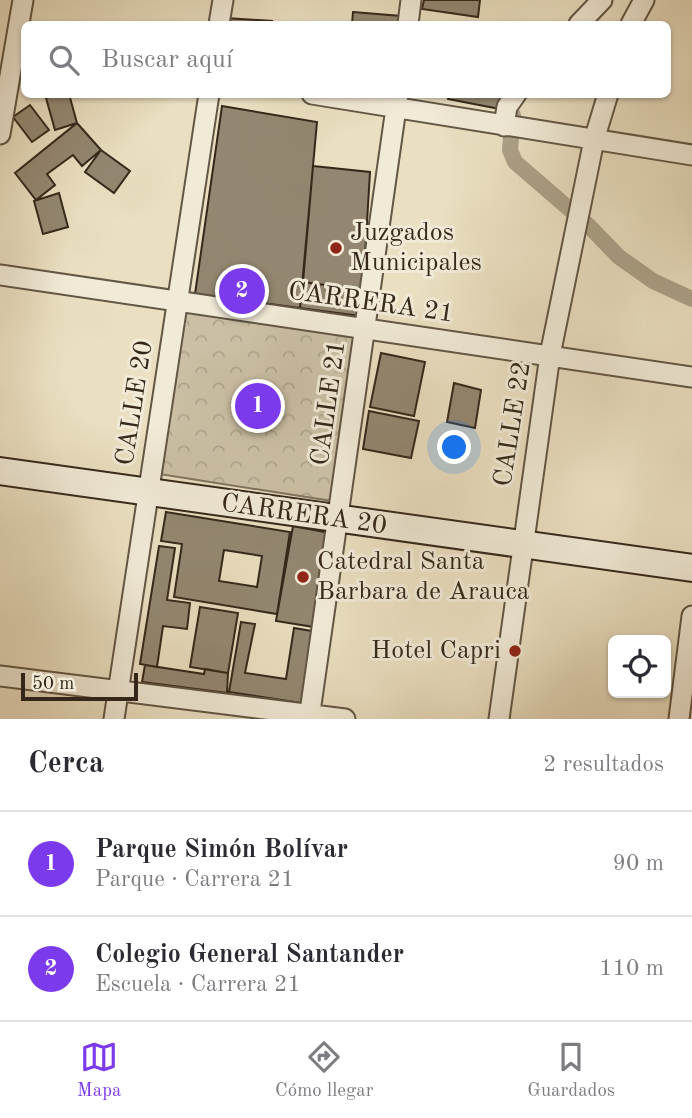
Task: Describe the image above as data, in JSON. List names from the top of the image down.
{
  "streets": {
    "street": [
      "CARRERA 21",
      "CALLE 20",
      "CALLE 21",
      "CALLE 22",
      "CARRERA 20"
    ]
  },
  "crossings": [
    ["CARRERA 21", "CALLE 20"],
    ["CARRERA 21", "CALLE 21"],
    ["CARRERA 21", "CALLE 22"],
    ["CALLE 20", "CARRERA 20"],
    ["CALLE 21", "CARRERA 20"],
    ["CALLE 22", "CARRERA 20"]
  ],
  "places": ["Juzgados Municipales", "Catedral Santa Barbara de Arauca", "Hotel Capri"],
  "scale_bar": "50 m",
  "page": {
    "search": "Buscar aquí",
    "pins": ["2", "1"],
    "scale": "50 m",
    "heading": ["Cerca", "2 resultados"],
    "list": [
      {
        "mark": "1",
        "name": "Parque Simón Bolívar",
        "note": "Parque · Carrera 21",
        "value": "90 m"
      },
      {
        "mark": "2",
        "name": "Colegio General Santander",
        "note": "Escuela · Carrera 21",
        "value": "110 m"
      }
    ],
    "nav": ["Mapa", "Cómo llegar", "Guardados"]
  }
}
